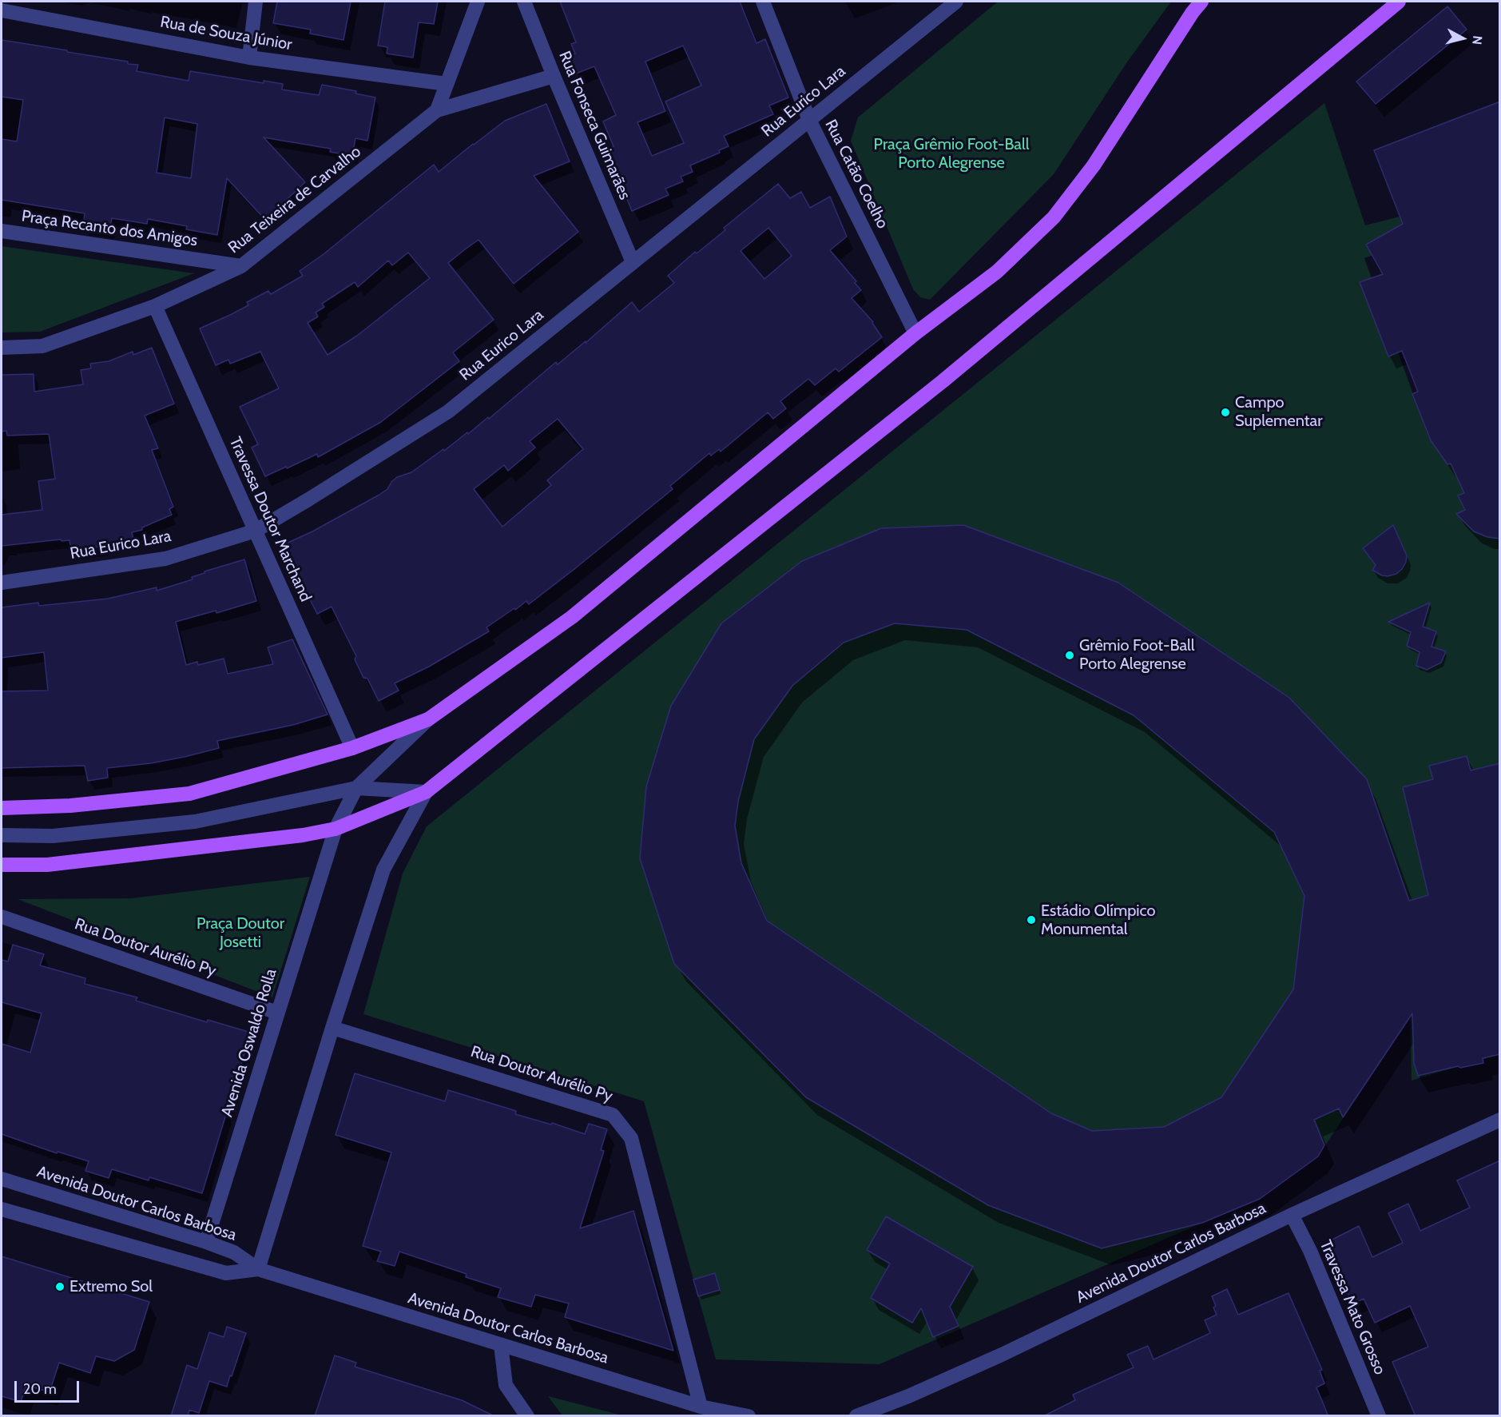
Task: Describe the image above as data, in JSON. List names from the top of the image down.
{
  "streets": {
    "street": [
      "Rua de Souza Júnior",
      "Rua Eurico Lara",
      "Rua Fonseca Guimarães",
      "Rua Catão Coelho",
      "Rua Teixeira de Carvalho",
      "Praça Recanto dos Amigos",
      "Travessa Doutor Marchand",
      "Rua Doutor Aurélio Py",
      "Avenida Oswaldo Rolla",
      "Avenida Doutor Carlos Barbosa",
      "Travessa Mato Grosso"
    ]
  },
  "crossings": [
    ["Rua Eurico Lara", "Rua Fonseca Guimarães"],
    ["Rua Eurico Lara", "Rua Catão Coelho"],
    ["Rua Eurico Lara", "Travessa Doutor Marchand"],
    ["Rua Fonseca Guimarães", "Rua Teixeira de Carvalho"],
    ["Rua Teixeira de Carvalho", "Praça Recanto dos Amigos"],
    ["Rua Teixeira de Carvalho", "Travessa Doutor Marchand"],
    ["Rua Doutor Aurélio Py", "Avenida Oswaldo Rolla"],
    ["Rua Doutor Aurélio Py", "Avenida Doutor Carlos Barbosa"],
    ["Avenida Oswaldo Rolla", "Avenida Doutor Carlos Barbosa"],
    ["Avenida Doutor Carlos Barbosa", "Travessa Mato Grosso"]
  ],
  "parks": ["Praça Grêmio Foot-Ball Porto Alegrense", "Praça Doutor Josetti"],
  "places": [
    "Campo Suplementar",
    "Grêmio Foot-Ball Porto Alegrense",
    "Estádio Olímpico Monumental",
    "Extremo Sol"
  ],
  "scale_bar": "20 m",
  "north": "right"
}
